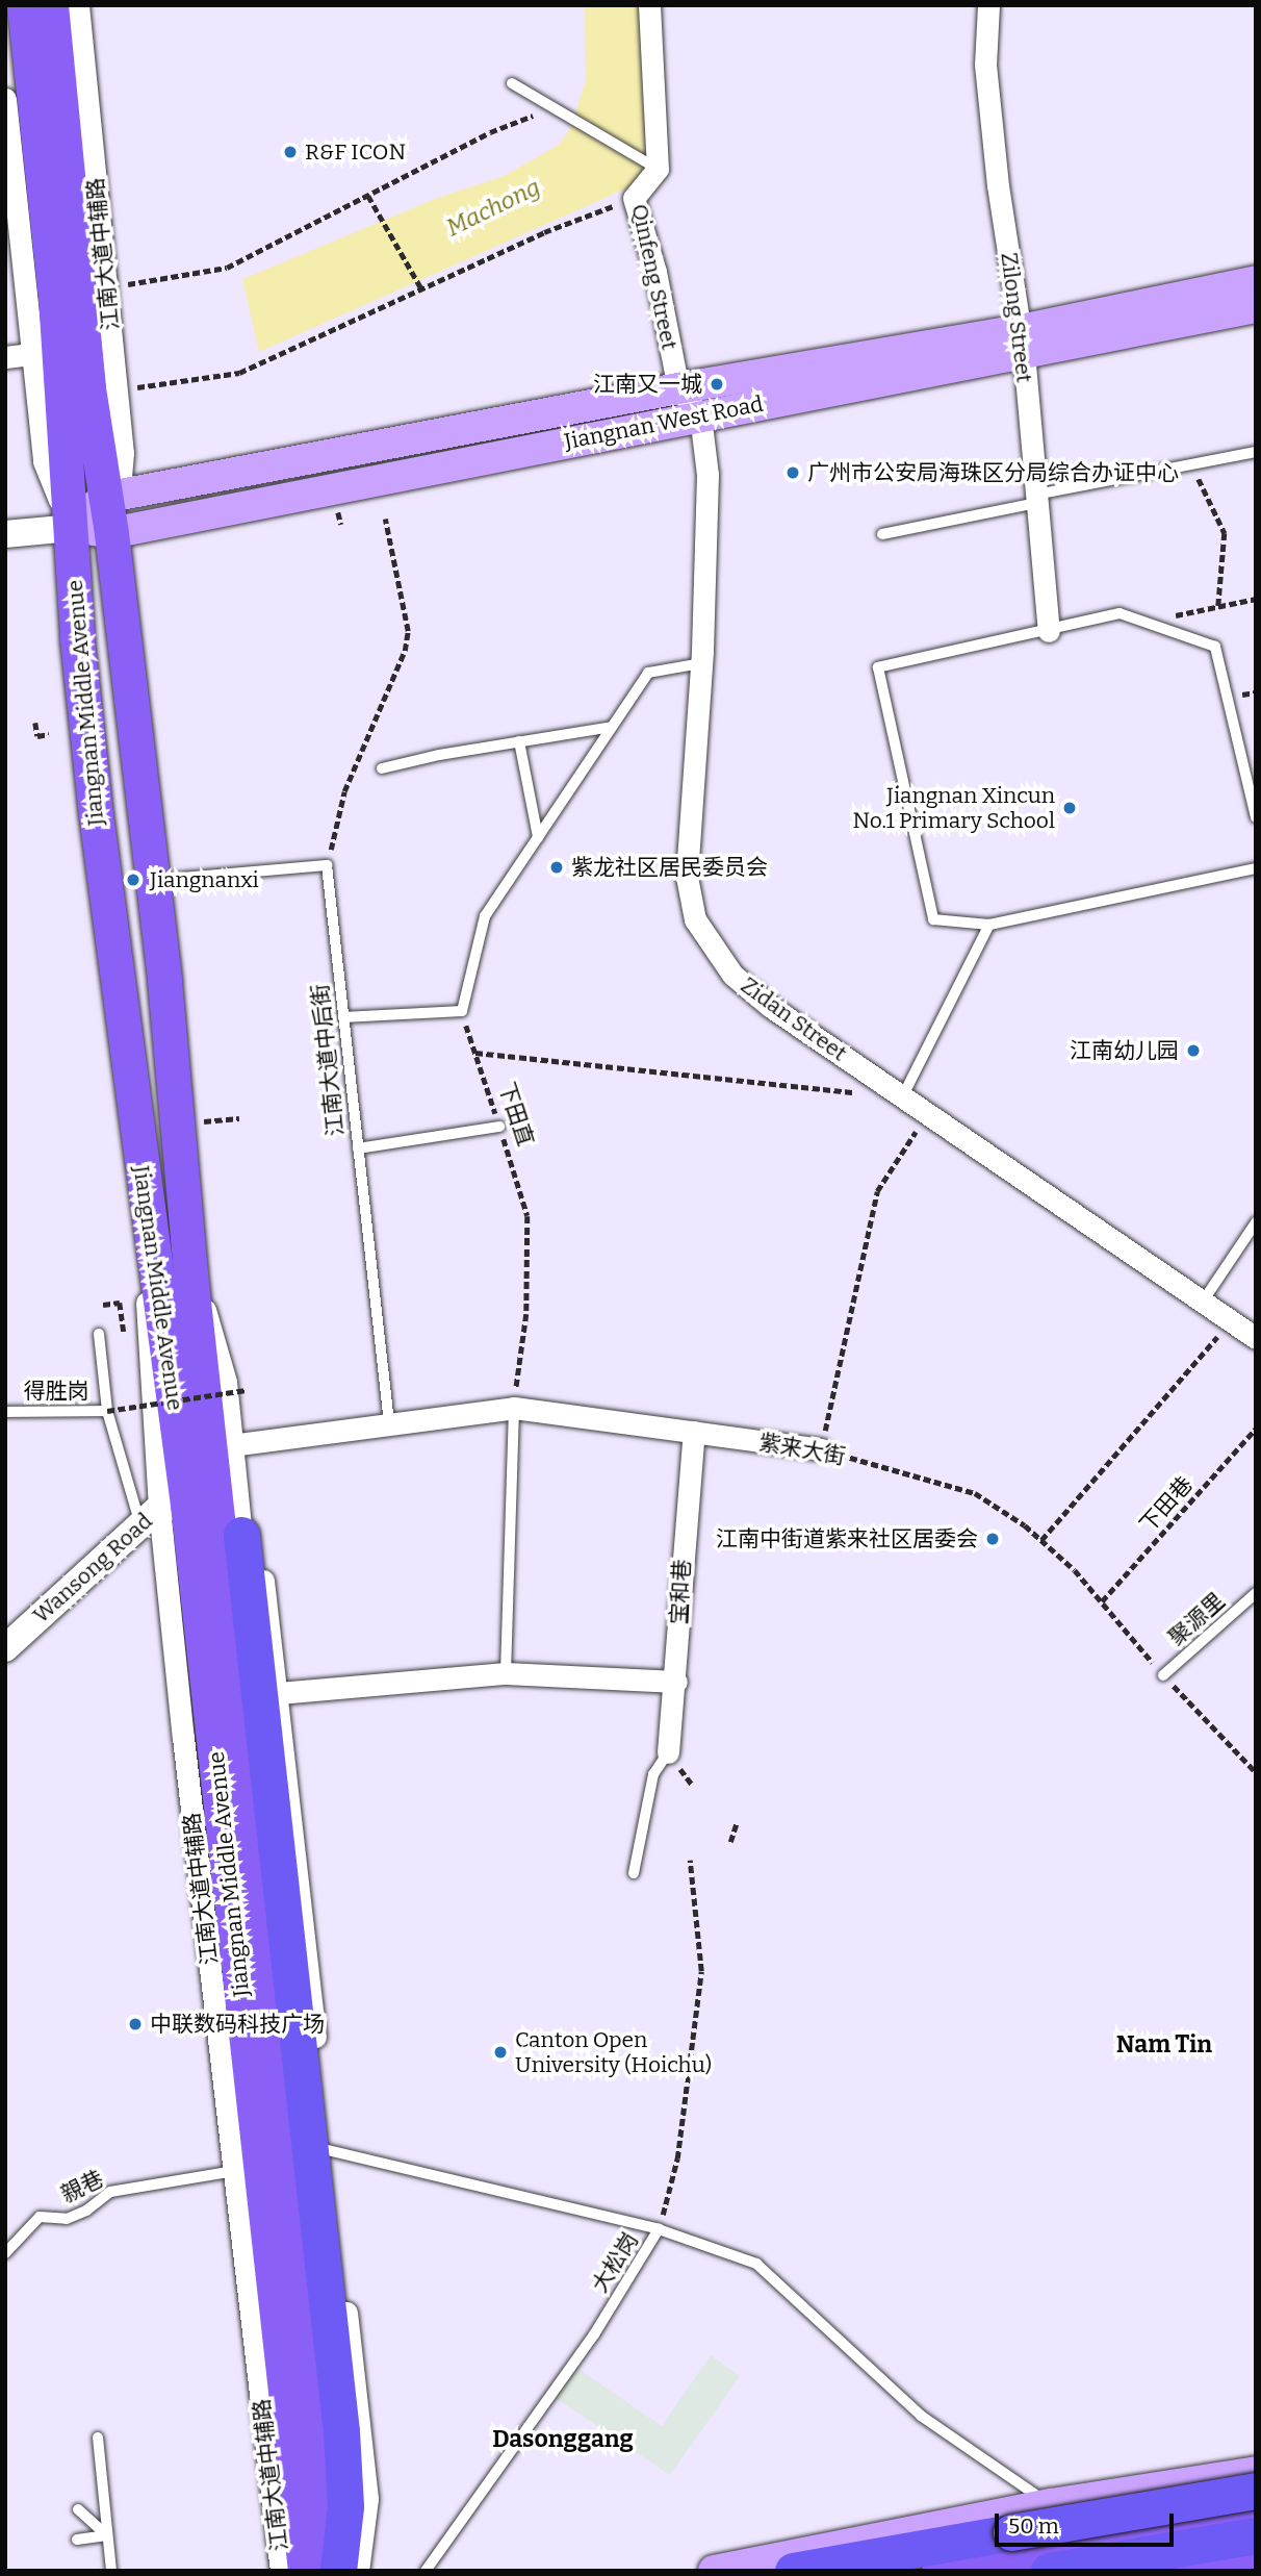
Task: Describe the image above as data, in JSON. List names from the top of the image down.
{
  "streets": {
    "main road": ["Jiangnan West Road", "Jiangnan Middle Avenue"],
    "street": [
      "江南大道中辅路",
      "Qinfeng Street",
      "Zilong Street",
      "Zidan Street",
      "紫来大街",
      "Wansong Road",
      "宝和巷"
    ],
    "lane": [
      "江南大道中后街",
      "得胜岗",
      "聚源里",
      "親巷",
      "大松岗"
    ],
    "path": ["下田直", "下田巷"]
  },
  "crossings": [
    ["江南大道中辅路", "Jiangnan West Road"],
    ["江南大道中辅路", "Jiangnan Middle Avenue"],
    ["江南大道中辅路", "親巷"],
    ["Qinfeng Street", "Jiangnan West Road"],
    ["Qinfeng Street", "Zidan Street"],
    ["Zilong Street", "Jiangnan West Road"],
    ["Jiangnan West Road", "Jiangnan Middle Avenue"],
    ["Jiangnan West Road", "Zidan Street"],
    ["Jiangnan Middle Avenue", "Wansong Road"],
    ["江南大道中后街", "紫来大街"],
    ["下田直", "紫来大街"],
    ["紫来大街", "下田巷"],
    ["紫来大街", "宝和巷"],
    ["紫来大街", "聚源里"]
  ],
  "districts": ["Nam Tin", "Dasonggang"],
  "water": ["Machong"],
  "places": [
    "R&F ICON",
    "江南又一城",
    "广州市公安局海珠区分局综合办证中心",
    "Jiangnan Xincun No.1 Primary School",
    "紫龙社区居民委员会",
    "Jiangnanxi",
    "江南幼儿园",
    "江南中街道紫来社区居委会",
    "中联数码科技广场",
    "Canton Open University (Hoichu)"
  ],
  "scale_bar": "50 m"
}
